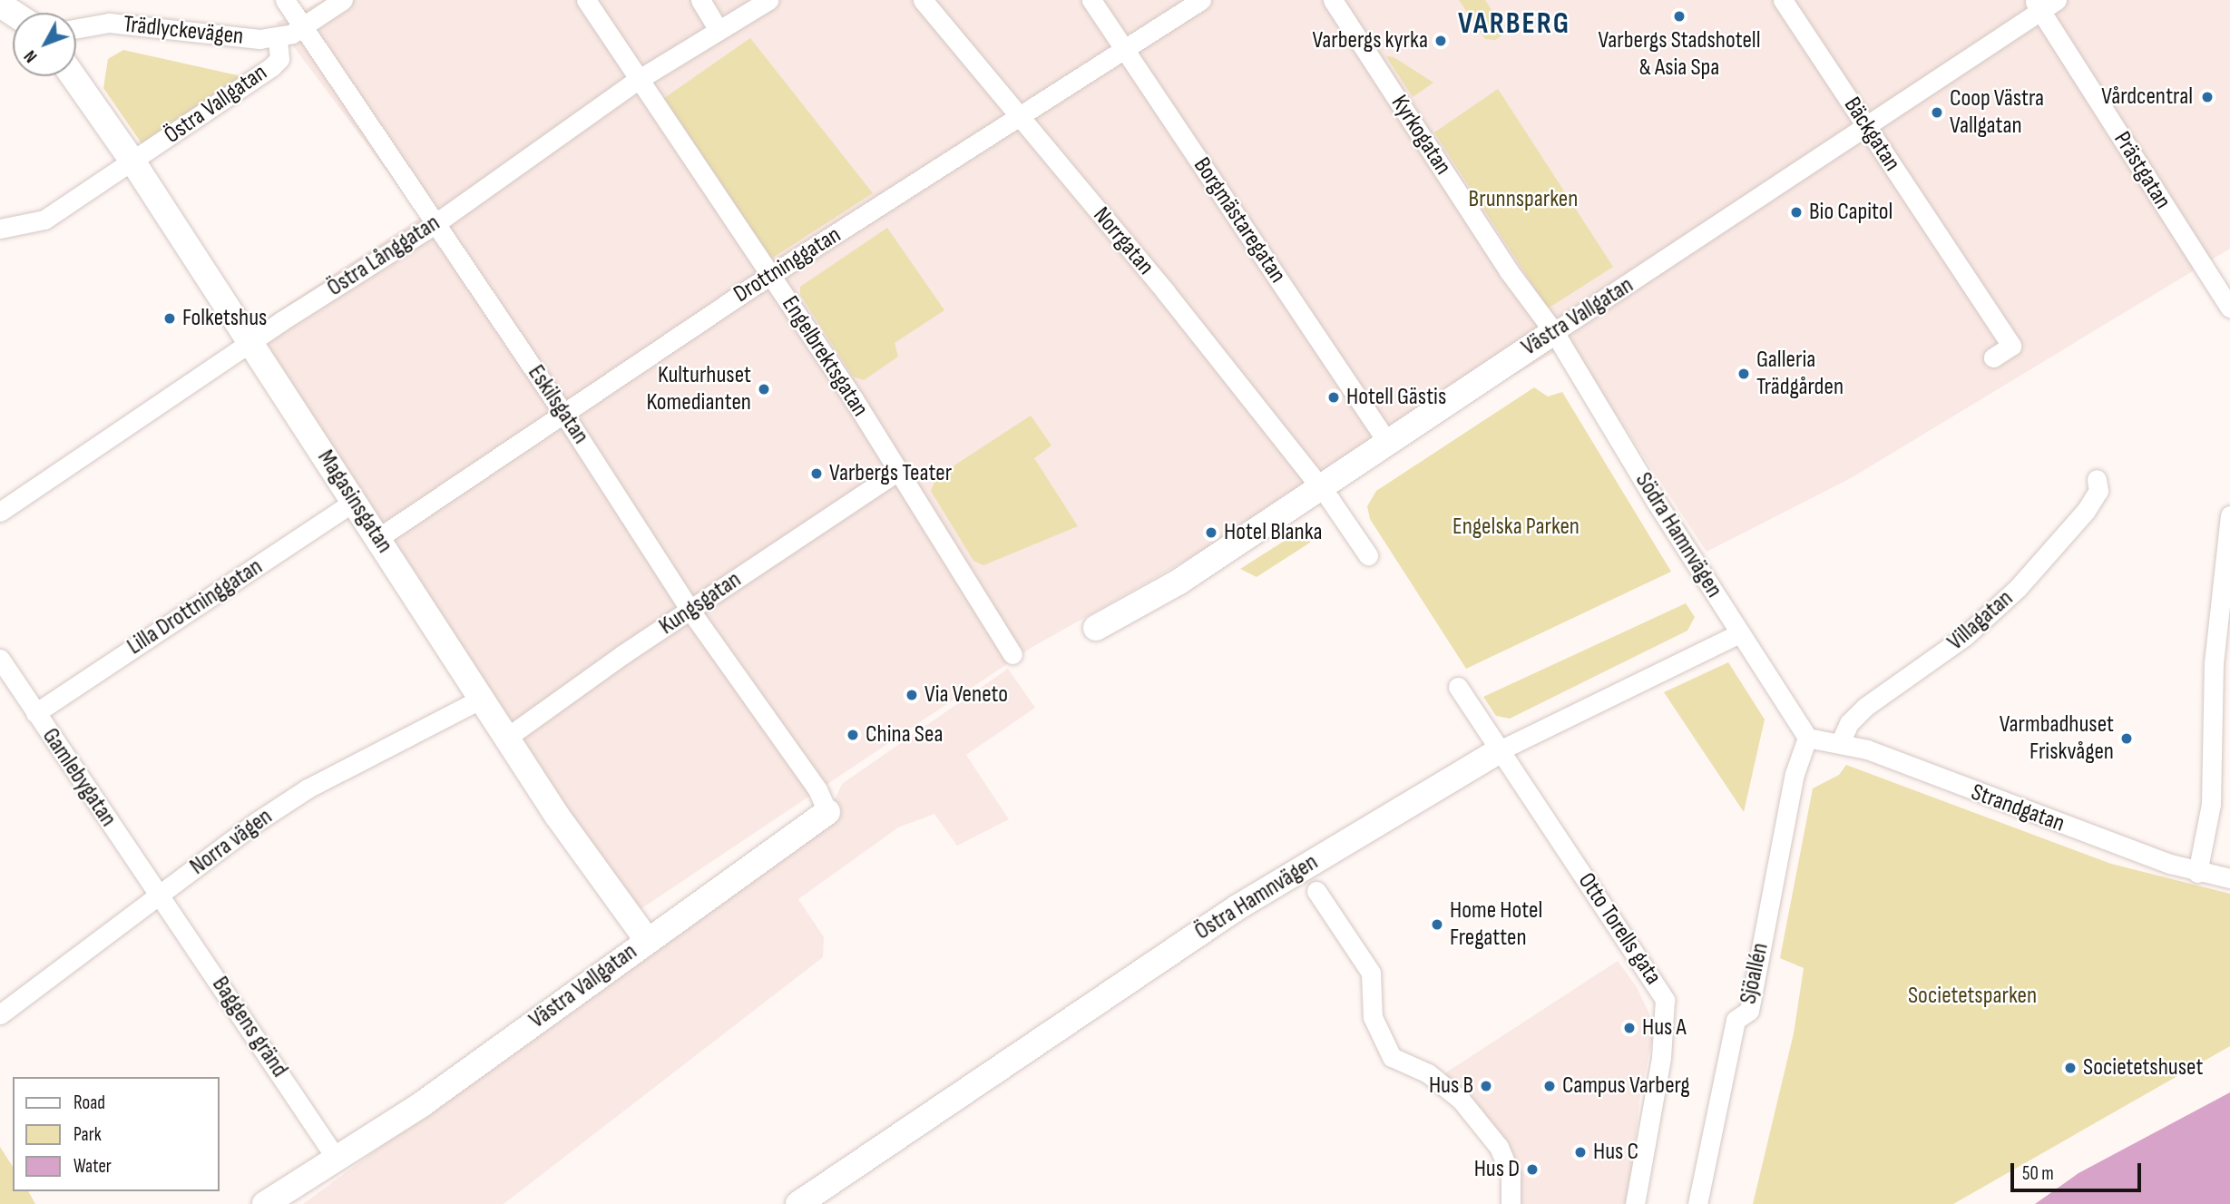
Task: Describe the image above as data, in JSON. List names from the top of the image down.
{
  "streets": {
    "street": [
      "Trädlyckevägen",
      "Östra Vallgatan",
      "Bäckgatan",
      "Kyrkogatan",
      "Prästgatan",
      "Borgmästaregatan",
      "Norrgatan",
      "Östra Långgatan",
      "Drottninggatan",
      "Västra Vallgatan",
      "Engelbrektsgatan",
      "Eskilsgatan",
      "Magasinsgatan",
      "Södra Hamnvägen",
      "Kungsgatan",
      "Lilla Drottninggatan",
      "Villagatan",
      "Gamlebygatan",
      "Strandgatan",
      "Norra vägen",
      "Östra Hamnvägen",
      "Otto Torells gata",
      "Sjöallén",
      "Baggens gränd"
    ]
  },
  "crossings": [
    ["Trädlyckevägen", "Östra Vallgatan"],
    ["Trädlyckevägen", "Eskilsgatan"],
    ["Östra Vallgatan", "Magasinsgatan"],
    ["Bäckgatan", "Västra Vallgatan"],
    ["Kyrkogatan", "Västra Vallgatan"],
    ["Kyrkogatan", "Södra Hamnvägen"],
    ["Prästgatan", "Västra Vallgatan"],
    ["Borgmästaregatan", "Drottninggatan"],
    ["Borgmästaregatan", "Västra Vallgatan"],
    ["Norrgatan", "Drottninggatan"],
    ["Norrgatan", "Västra Vallgatan"],
    ["Östra Långgatan", "Engelbrektsgatan"],
    ["Östra Långgatan", "Eskilsgatan"],
    ["Östra Långgatan", "Magasinsgatan"],
    ["Drottninggatan", "Engelbrektsgatan"],
    ["Drottninggatan", "Eskilsgatan"],
    ["Drottninggatan", "Magasinsgatan"],
    ["Västra Vallgatan", "Eskilsgatan"],
    ["Västra Vallgatan", "Magasinsgatan"],
    ["Västra Vallgatan", "Södra Hamnvägen"],
    ["Västra Vallgatan", "Baggens gränd"],
    ["Engelbrektsgatan", "Kungsgatan"],
    ["Eskilsgatan", "Kungsgatan"],
    ["Magasinsgatan", "Kungsgatan"],
    ["Magasinsgatan", "Lilla Drottninggatan"],
    ["Magasinsgatan", "Norra vägen"],
    ["Södra Hamnvägen", "Strandgatan"],
    ["Södra Hamnvägen", "Östra Hamnvägen"],
    ["Södra Hamnvägen", "Sjöallén"],
    ["Lilla Drottninggatan", "Gamlebygatan"],
    ["Villagatan", "Strandgatan"],
    ["Gamlebygatan", "Norra vägen"],
    ["Gamlebygatan", "Baggens gränd"],
    ["Strandgatan", "Sjöallén"],
    ["Norra vägen", "Baggens gränd"],
    ["Östra Hamnvägen", "Otto Torells gata"]
  ],
  "districts": ["VARBERG"],
  "parks": ["Brunnsparken", "Engelska Parken", "Societetsparken"],
  "places": [
    "Varbergs Stadshotell & Asia Spa",
    "Varbergs kyrka",
    "Vårdcentral",
    "Coop Västra Vallgatan",
    "Bio Capitol",
    "Folketshus",
    "Galleria Trädgården",
    "Kulturhuset Komedianten",
    "Hotell Gästis",
    "Varbergs Teater",
    "Hotel Blanka",
    "Via Veneto",
    "China Sea",
    "Varmbadhuset Friskvågen",
    "Home Hotel Fregatten",
    "Hus A",
    "Societetshuset",
    "Hus B",
    "Campus Varberg",
    "Hus C",
    "Hus D"
  ],
  "legend": ["Road", "Park", "Water"],
  "scale_bar": "50 m",
  "north": "bottom left"
}
